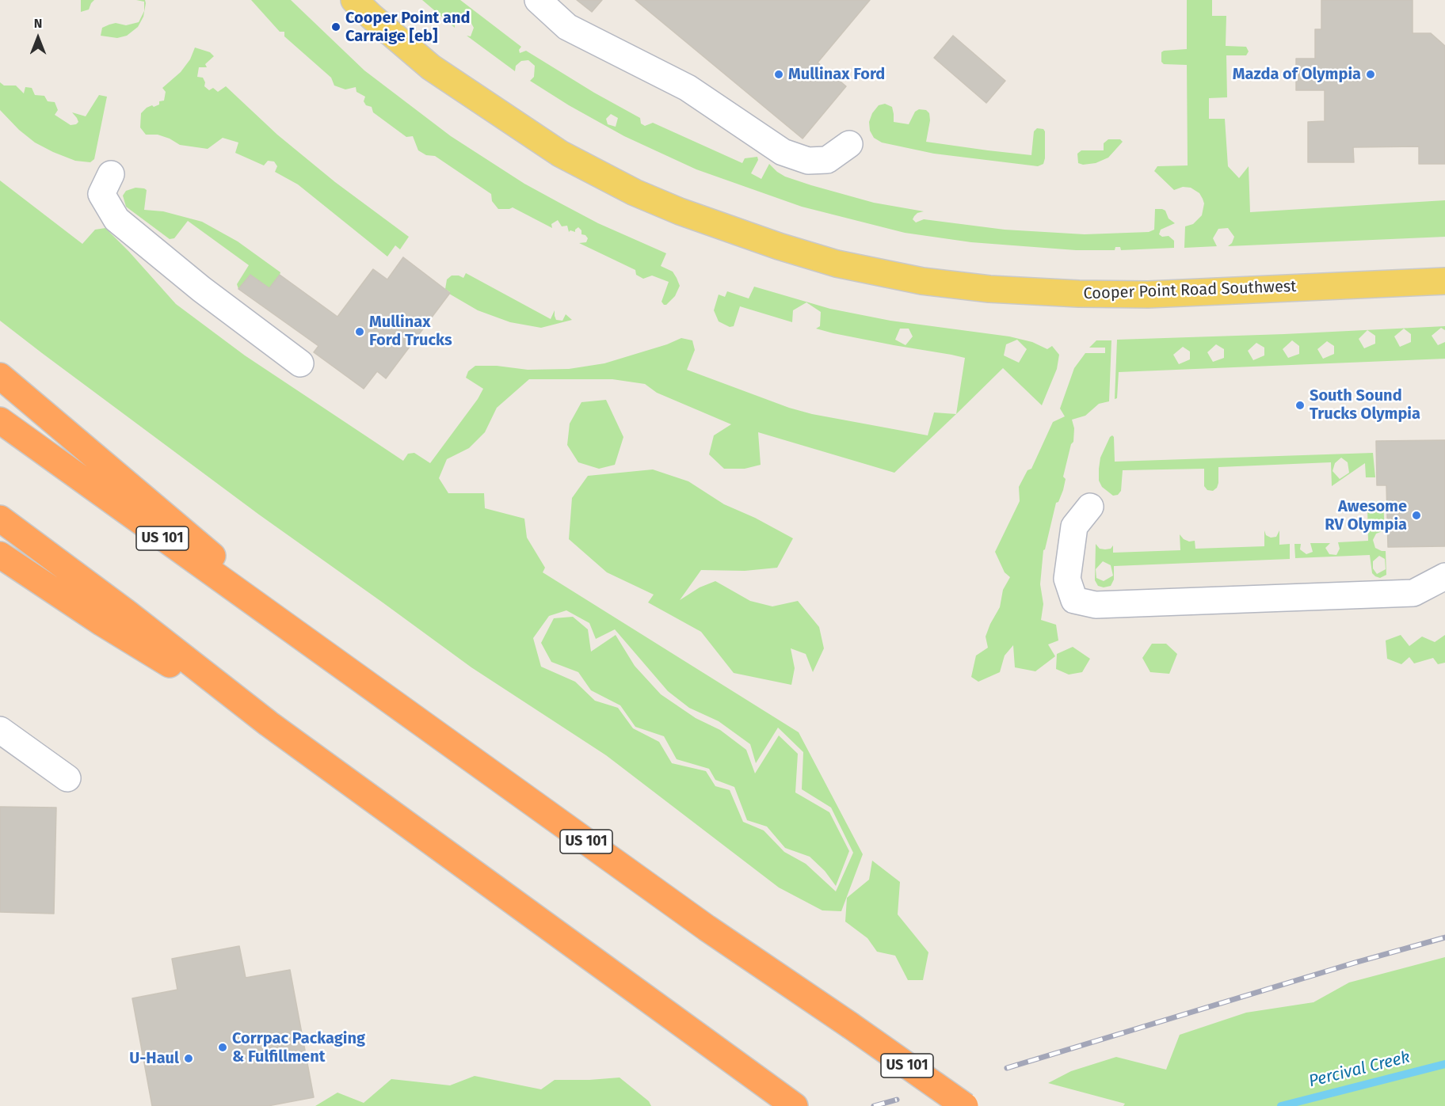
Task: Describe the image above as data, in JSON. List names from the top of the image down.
{
  "streets": {
    "highway": ["US 101"],
    "main road": ["Cooper Point Road Southwest"]
  },
  "water": ["Percival Creek"],
  "places": [
    "Cooper Point and Carraige [eb]",
    "Mullinax Ford",
    "Mazda of Olympia",
    "Mullinax Ford Trucks",
    "South Sound Trucks Olympia",
    "Awesome RV Olympia",
    "Corrpac Packaging & Fulfillment",
    "U-Haul"
  ],
  "north": "top"
}
